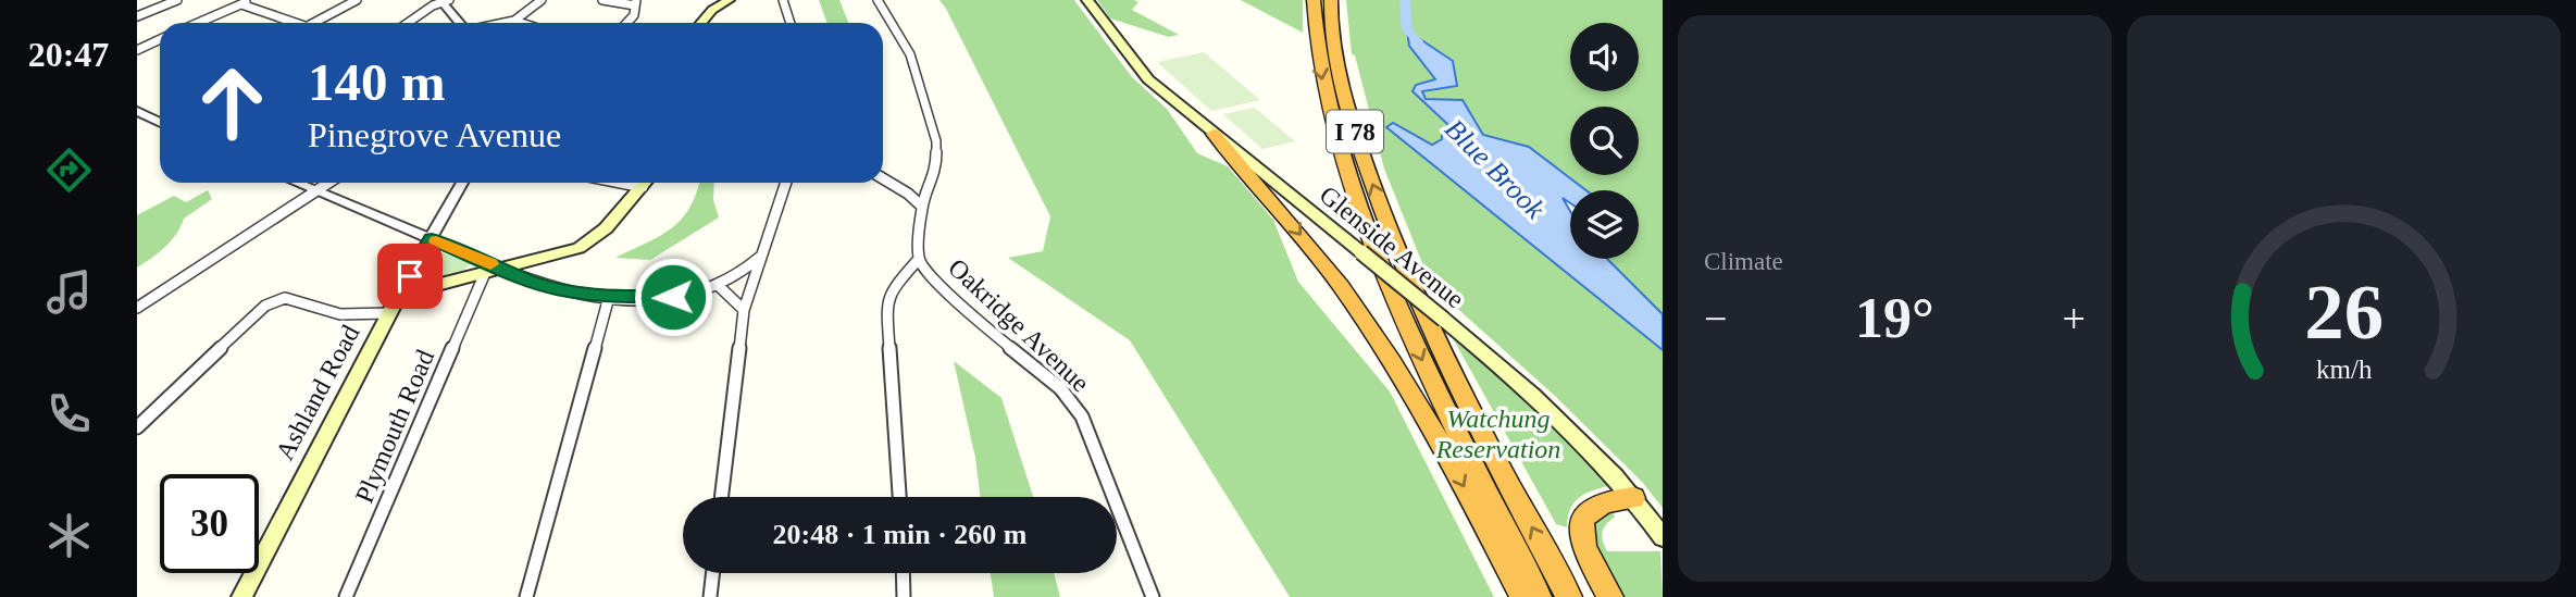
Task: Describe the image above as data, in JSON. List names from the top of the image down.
{
  "streets": {
    "highway": ["I 78"],
    "main road": ["Glenside Avenue", "Ashland Road"],
    "street": ["Oakridge Avenue", "Plymouth Road"]
  },
  "water": ["Blue Brook"],
  "parks": ["Watchung Reservation"],
  "page": {
    "tabs": "20:47",
    "tile": "Climate",
    "turn": ["140 m", "Pinegrove Avenue"],
    "heat": ["−", "19°", "+"],
    "limit": "30",
    "trip": "20:48 · 1 min · 260 m",
    "gauge": ["26", "km/h"]
  }
}
